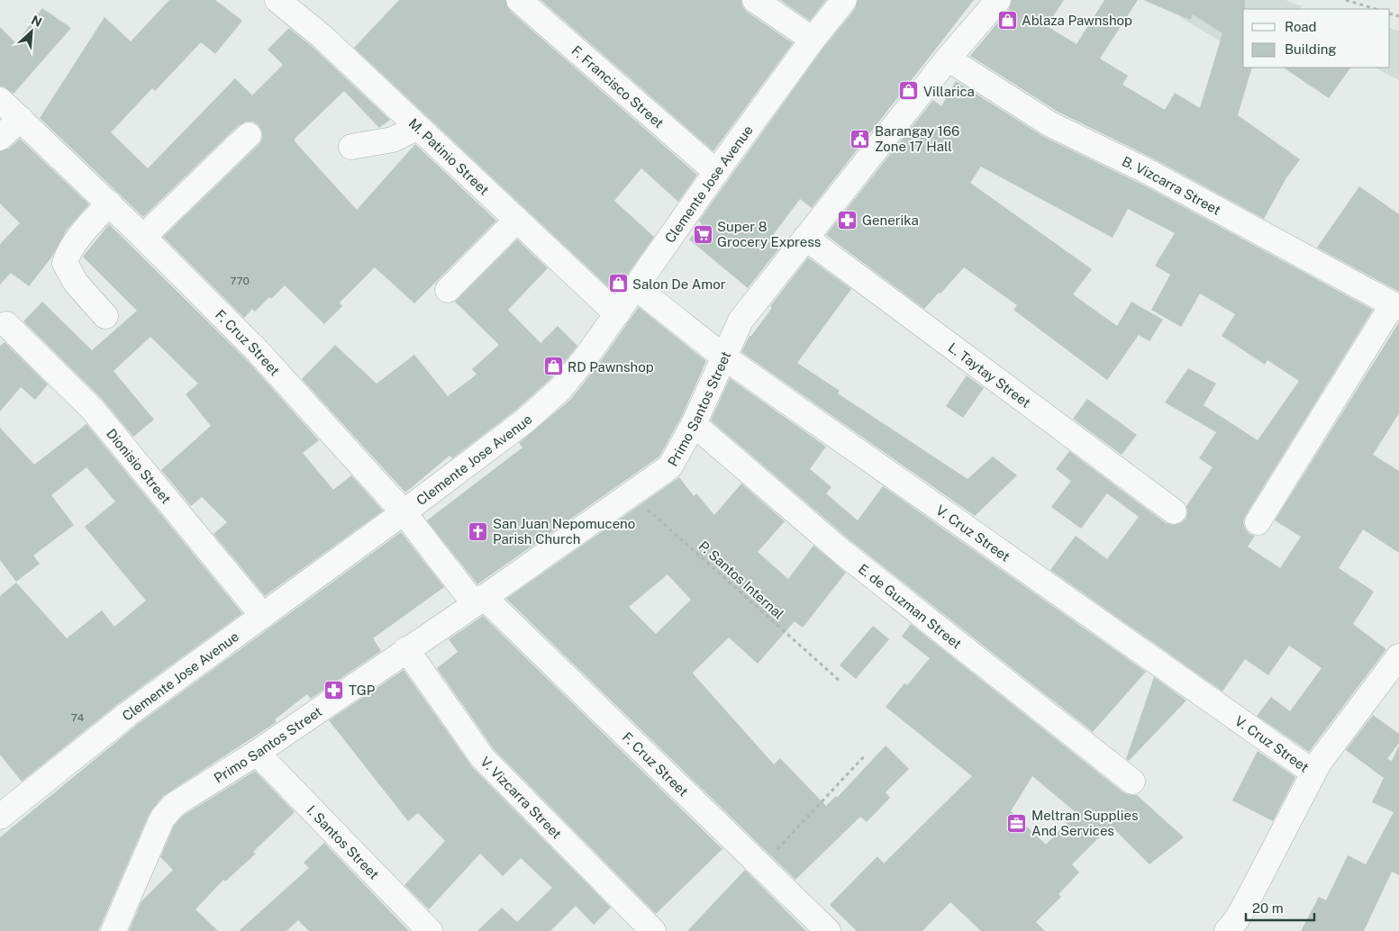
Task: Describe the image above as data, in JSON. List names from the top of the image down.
{
  "streets": {
    "street": [
      "F. Francisco Street",
      "M. Patinio Street",
      "Clemente Jose Avenue",
      "B. Vizcarra Street",
      "F. Cruz Street",
      "L. Taytay Street",
      "Primo Santos Street",
      "Dionisio Street",
      "V. Cruz Street",
      "E. de Guzman Street",
      "V. Vizcarra Street",
      "I. Santos Street"
    ],
    "path": ["P. Santos Internal"]
  },
  "crossings": [
    ["F. Francisco Street", "Clemente Jose Avenue"],
    ["M. Patinio Street", "Clemente Jose Avenue"],
    ["Clemente Jose Avenue", "F. Cruz Street"],
    ["Clemente Jose Avenue", "Dionisio Street"],
    ["Clemente Jose Avenue", "V. Cruz Street"],
    ["B. Vizcarra Street", "Primo Santos Street"],
    ["F. Cruz Street", "Primo Santos Street"],
    ["L. Taytay Street", "Primo Santos Street"],
    ["Primo Santos Street", "V. Cruz Street"],
    ["Primo Santos Street", "P. Santos Internal"],
    ["Primo Santos Street", "E. de Guzman Street"],
    ["Primo Santos Street", "V. Vizcarra Street"],
    ["Primo Santos Street", "I. Santos Street"]
  ],
  "places": {
    "shop": [
      "Ablaza Pawnshop",
      "Villarica",
      "Salon De Amor",
      "RD Pawnshop"
    ],
    "public building": ["Barangay 166 Zone 17 Hall"],
    "pharmacy": ["Generika", "TGP"],
    "supermarket": ["Super 8 Grocery Express"],
    "church": ["San Juan Nepomuceno Parish Church"],
    "office": ["Meltran Supplies And Services"]
  },
  "house_numbers": ["770", "74"],
  "legend": ["Road", "Building"],
  "scale_bar": "20 m",
  "north": "top right"
}
